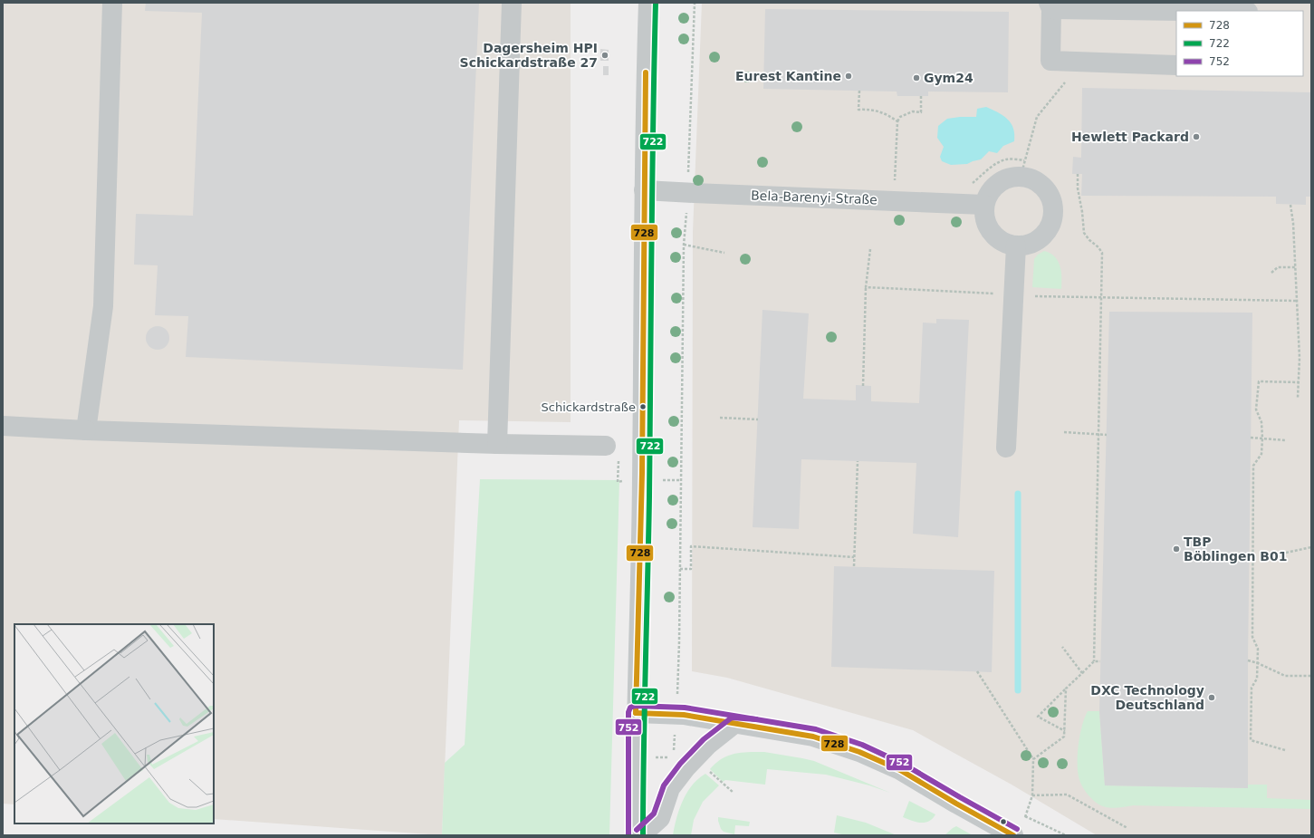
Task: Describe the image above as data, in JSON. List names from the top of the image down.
{
  "streets": {
    "street": ["Bela-Barenyi-Straße"]
  },
  "places": [
    "Dagersheim HPI Schickardstraße 27",
    "Eurest Kantine",
    "Gym24",
    "Hewlett Packard",
    "Schickardstraße",
    "TBP Böblingen B01",
    "DXC Technology Deutschland"
  ],
  "lines": ["transit line 722", "transit line 728", "transit line 752"],
  "legend": ["728", "722", "752"]
}
